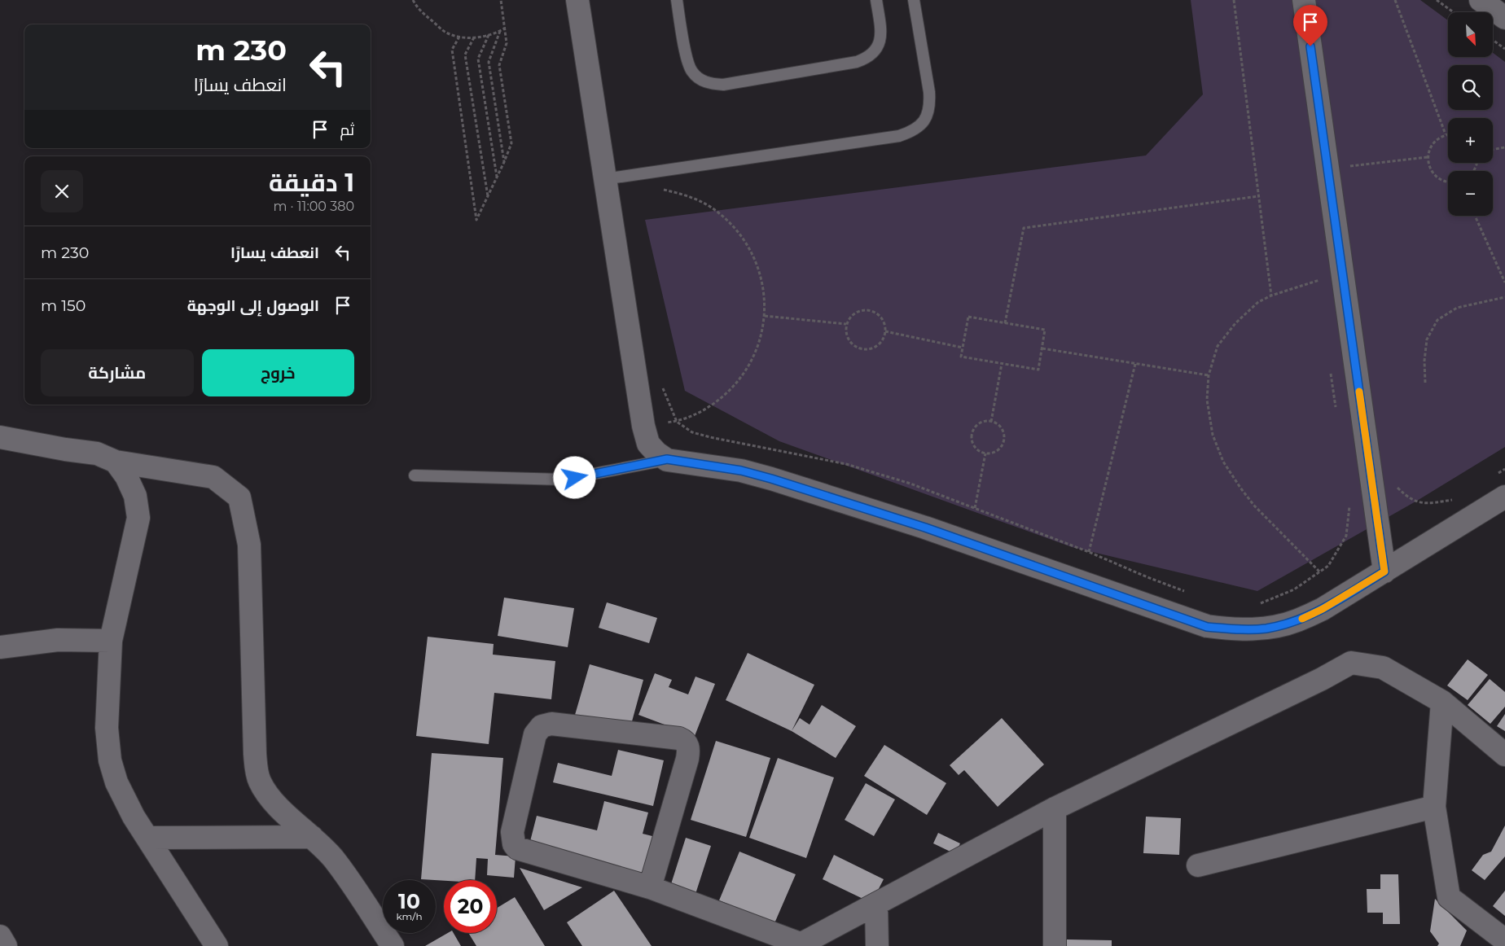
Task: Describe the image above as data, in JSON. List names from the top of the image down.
{
  "north": "bottom right",
  "page": {
    "map_buttons": ["+", "−"],
    "turn": ["230 m", "انعطف يسارًا"],
    "then": "ثم",
    "heading": ["1 دقيقة", "380 m · 11:00"],
    "list": [
      {
        "name": "انعطف يسارًا",
        "value": "230 m"
      },
      {
        "name": "الوصول إلى الوجهة",
        "value": "150 m"
      }
    ],
    "buttons": ["خروج", "مشاركة"],
    "speed": "10 km/h",
    "limit": "20"
  }
}
